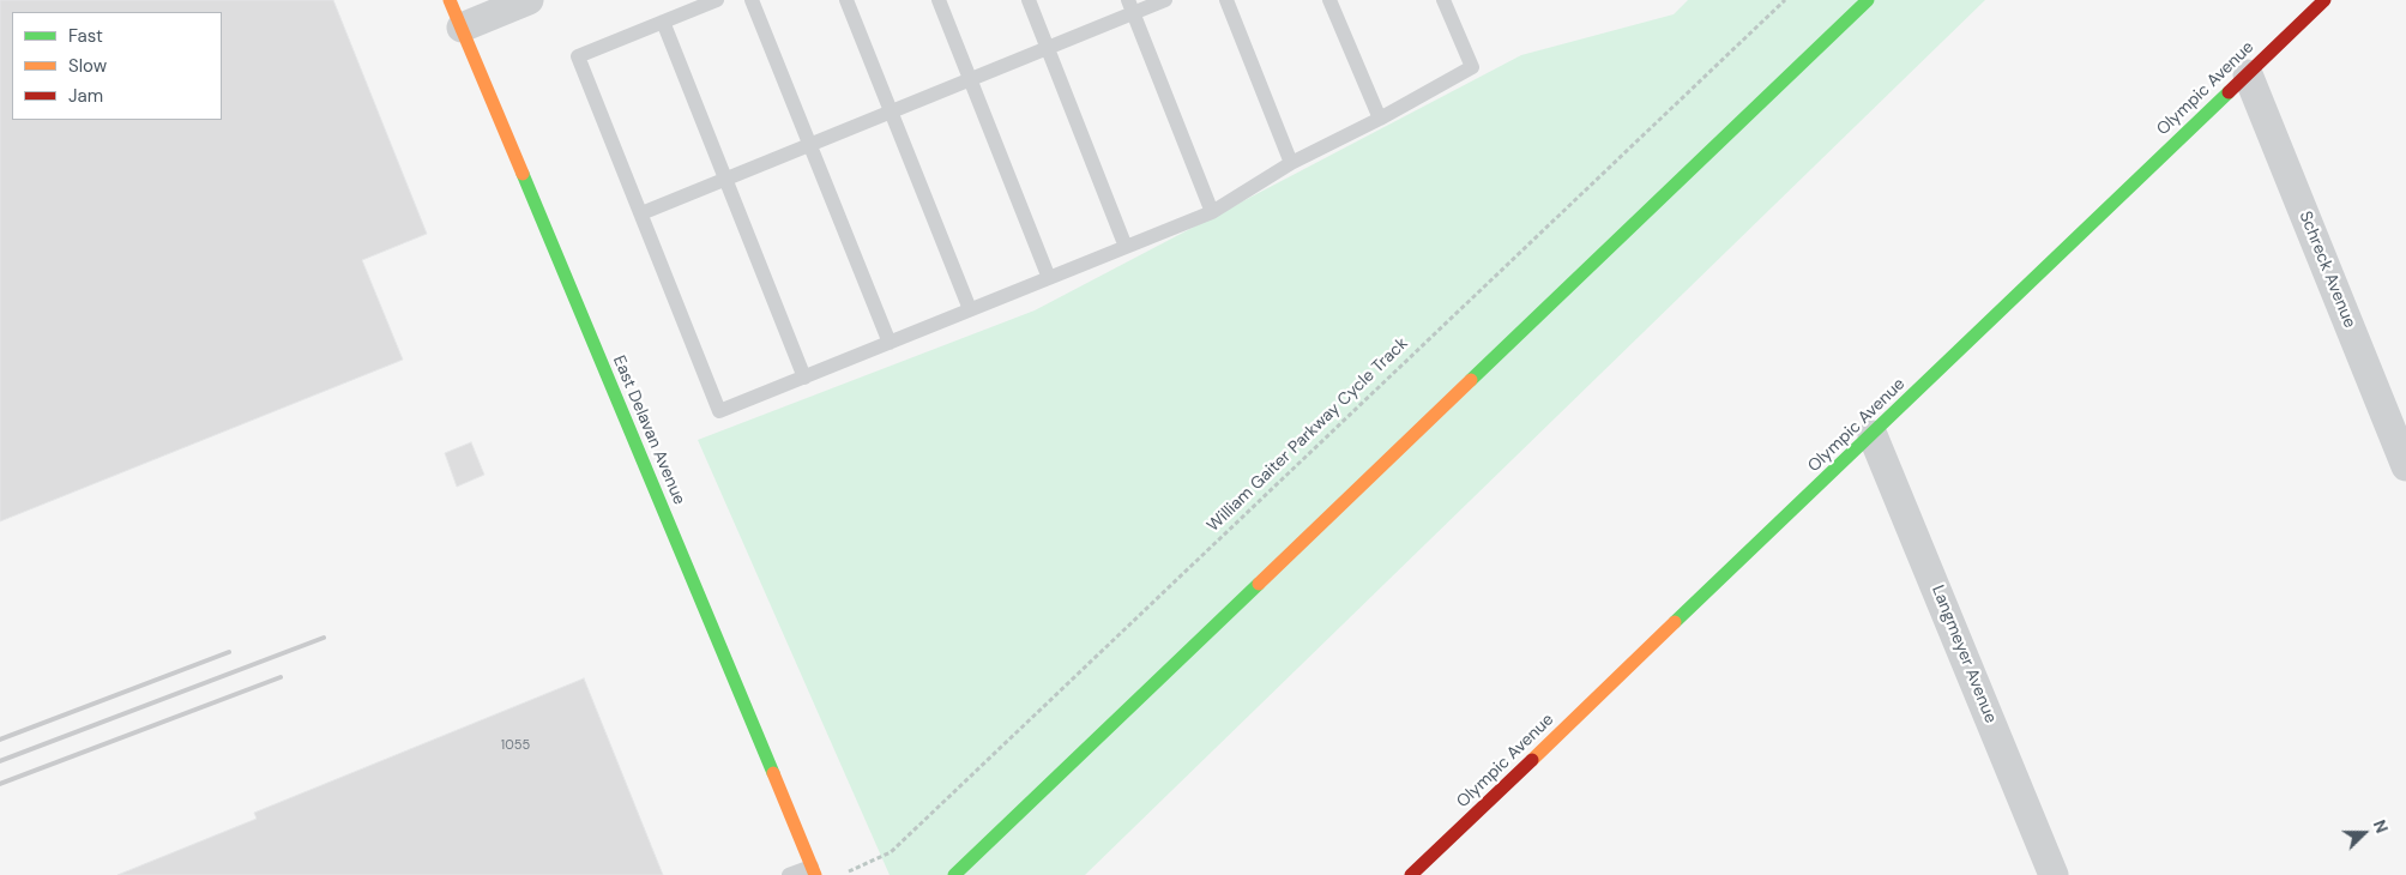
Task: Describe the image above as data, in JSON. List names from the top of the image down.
{
  "streets": {
    "street": [
      "Olympic Avenue",
      "Schreck Avenue",
      "East Delavan Avenue",
      "Langmeyer Avenue"
    ],
    "path": ["William Gaiter Parkway Cycle Track"]
  },
  "crossings": [
    ["Olympic Avenue", "Schreck Avenue"],
    ["Olympic Avenue", "Langmeyer Avenue"]
  ],
  "house_numbers": ["1055"],
  "legend": ["Fast", "Slow", "Jam"],
  "north": "right"
}
